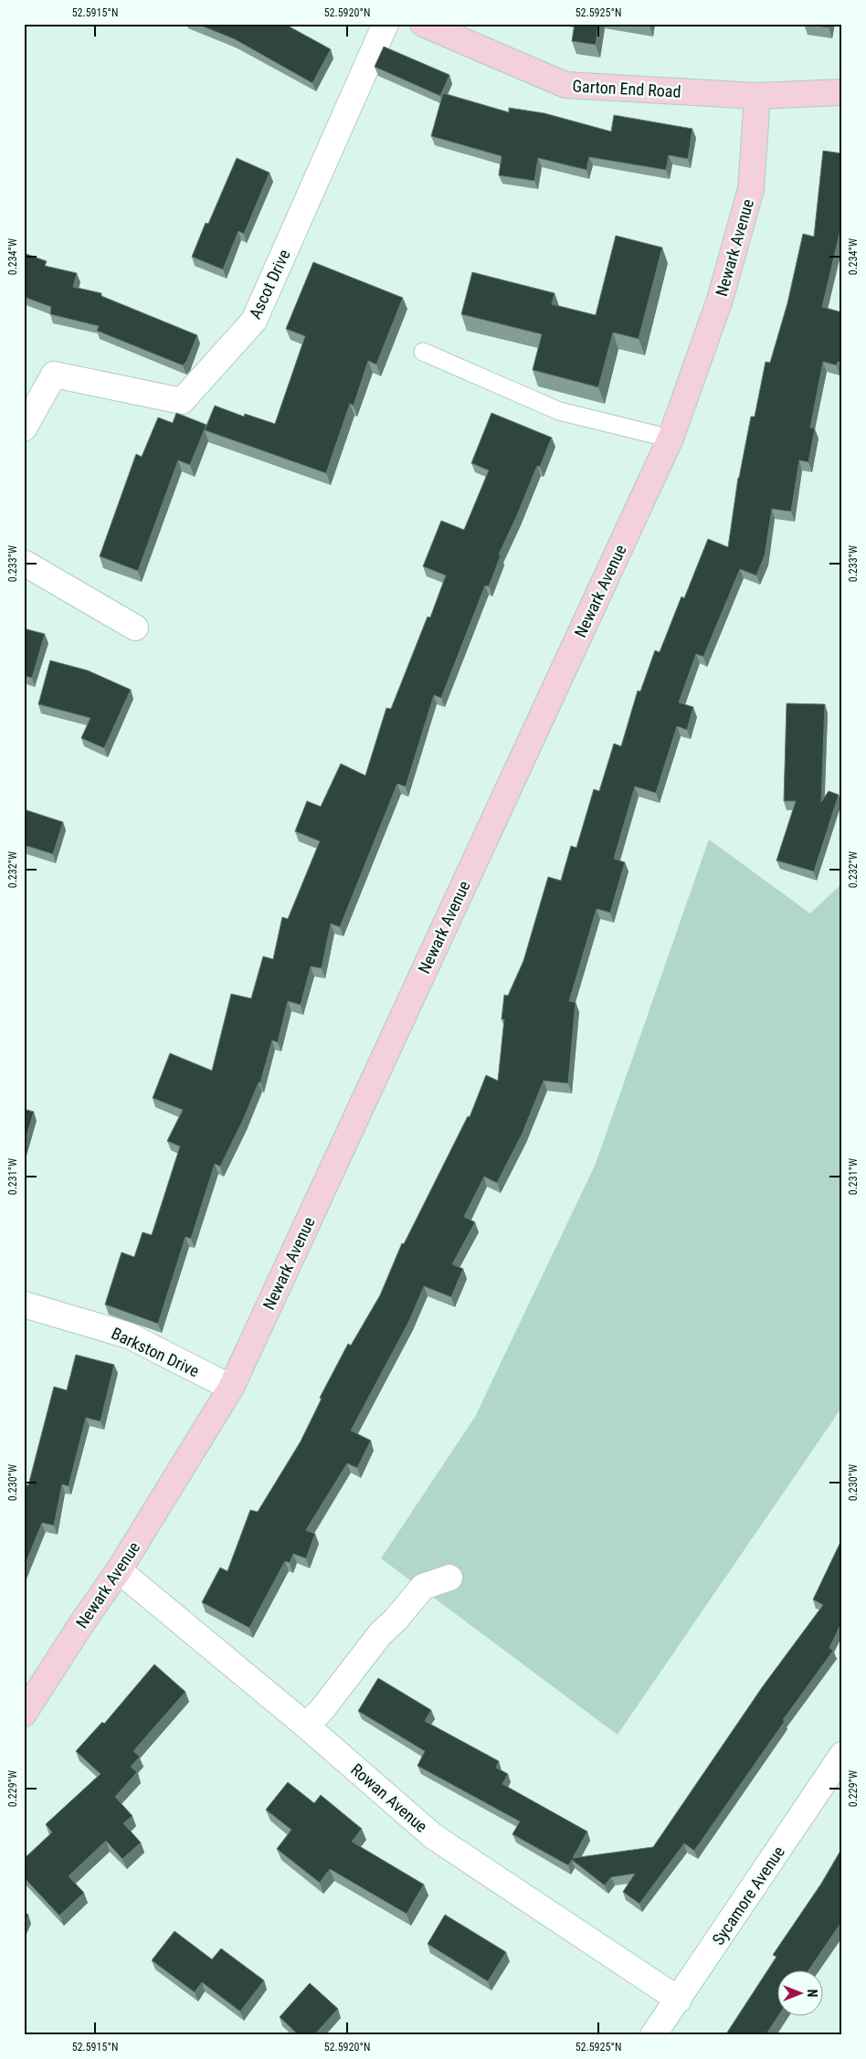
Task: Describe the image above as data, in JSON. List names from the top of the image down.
{
  "streets": {
    "street": [
      "Garton End Road",
      "Newark Avenue",
      "Ascot Drive",
      "Barkston Drive",
      "Rowan Avenue",
      "Sycamore Avenue"
    ]
  },
  "crossings": [
    ["Garton End Road", "Newark Avenue"],
    ["Newark Avenue", "Barkston Drive"],
    ["Newark Avenue", "Rowan Avenue"],
    ["Rowan Avenue", "Sycamore Avenue"]
  ],
  "north": "right",
  "coordinates": [
    "52.5915°N",
    "52.5920°N",
    "52.5925°N",
    "0.234°W",
    "0.233°W",
    "0.232°W",
    "0.231°W",
    "0.230°W",
    "0.229°W"
  ]
}
